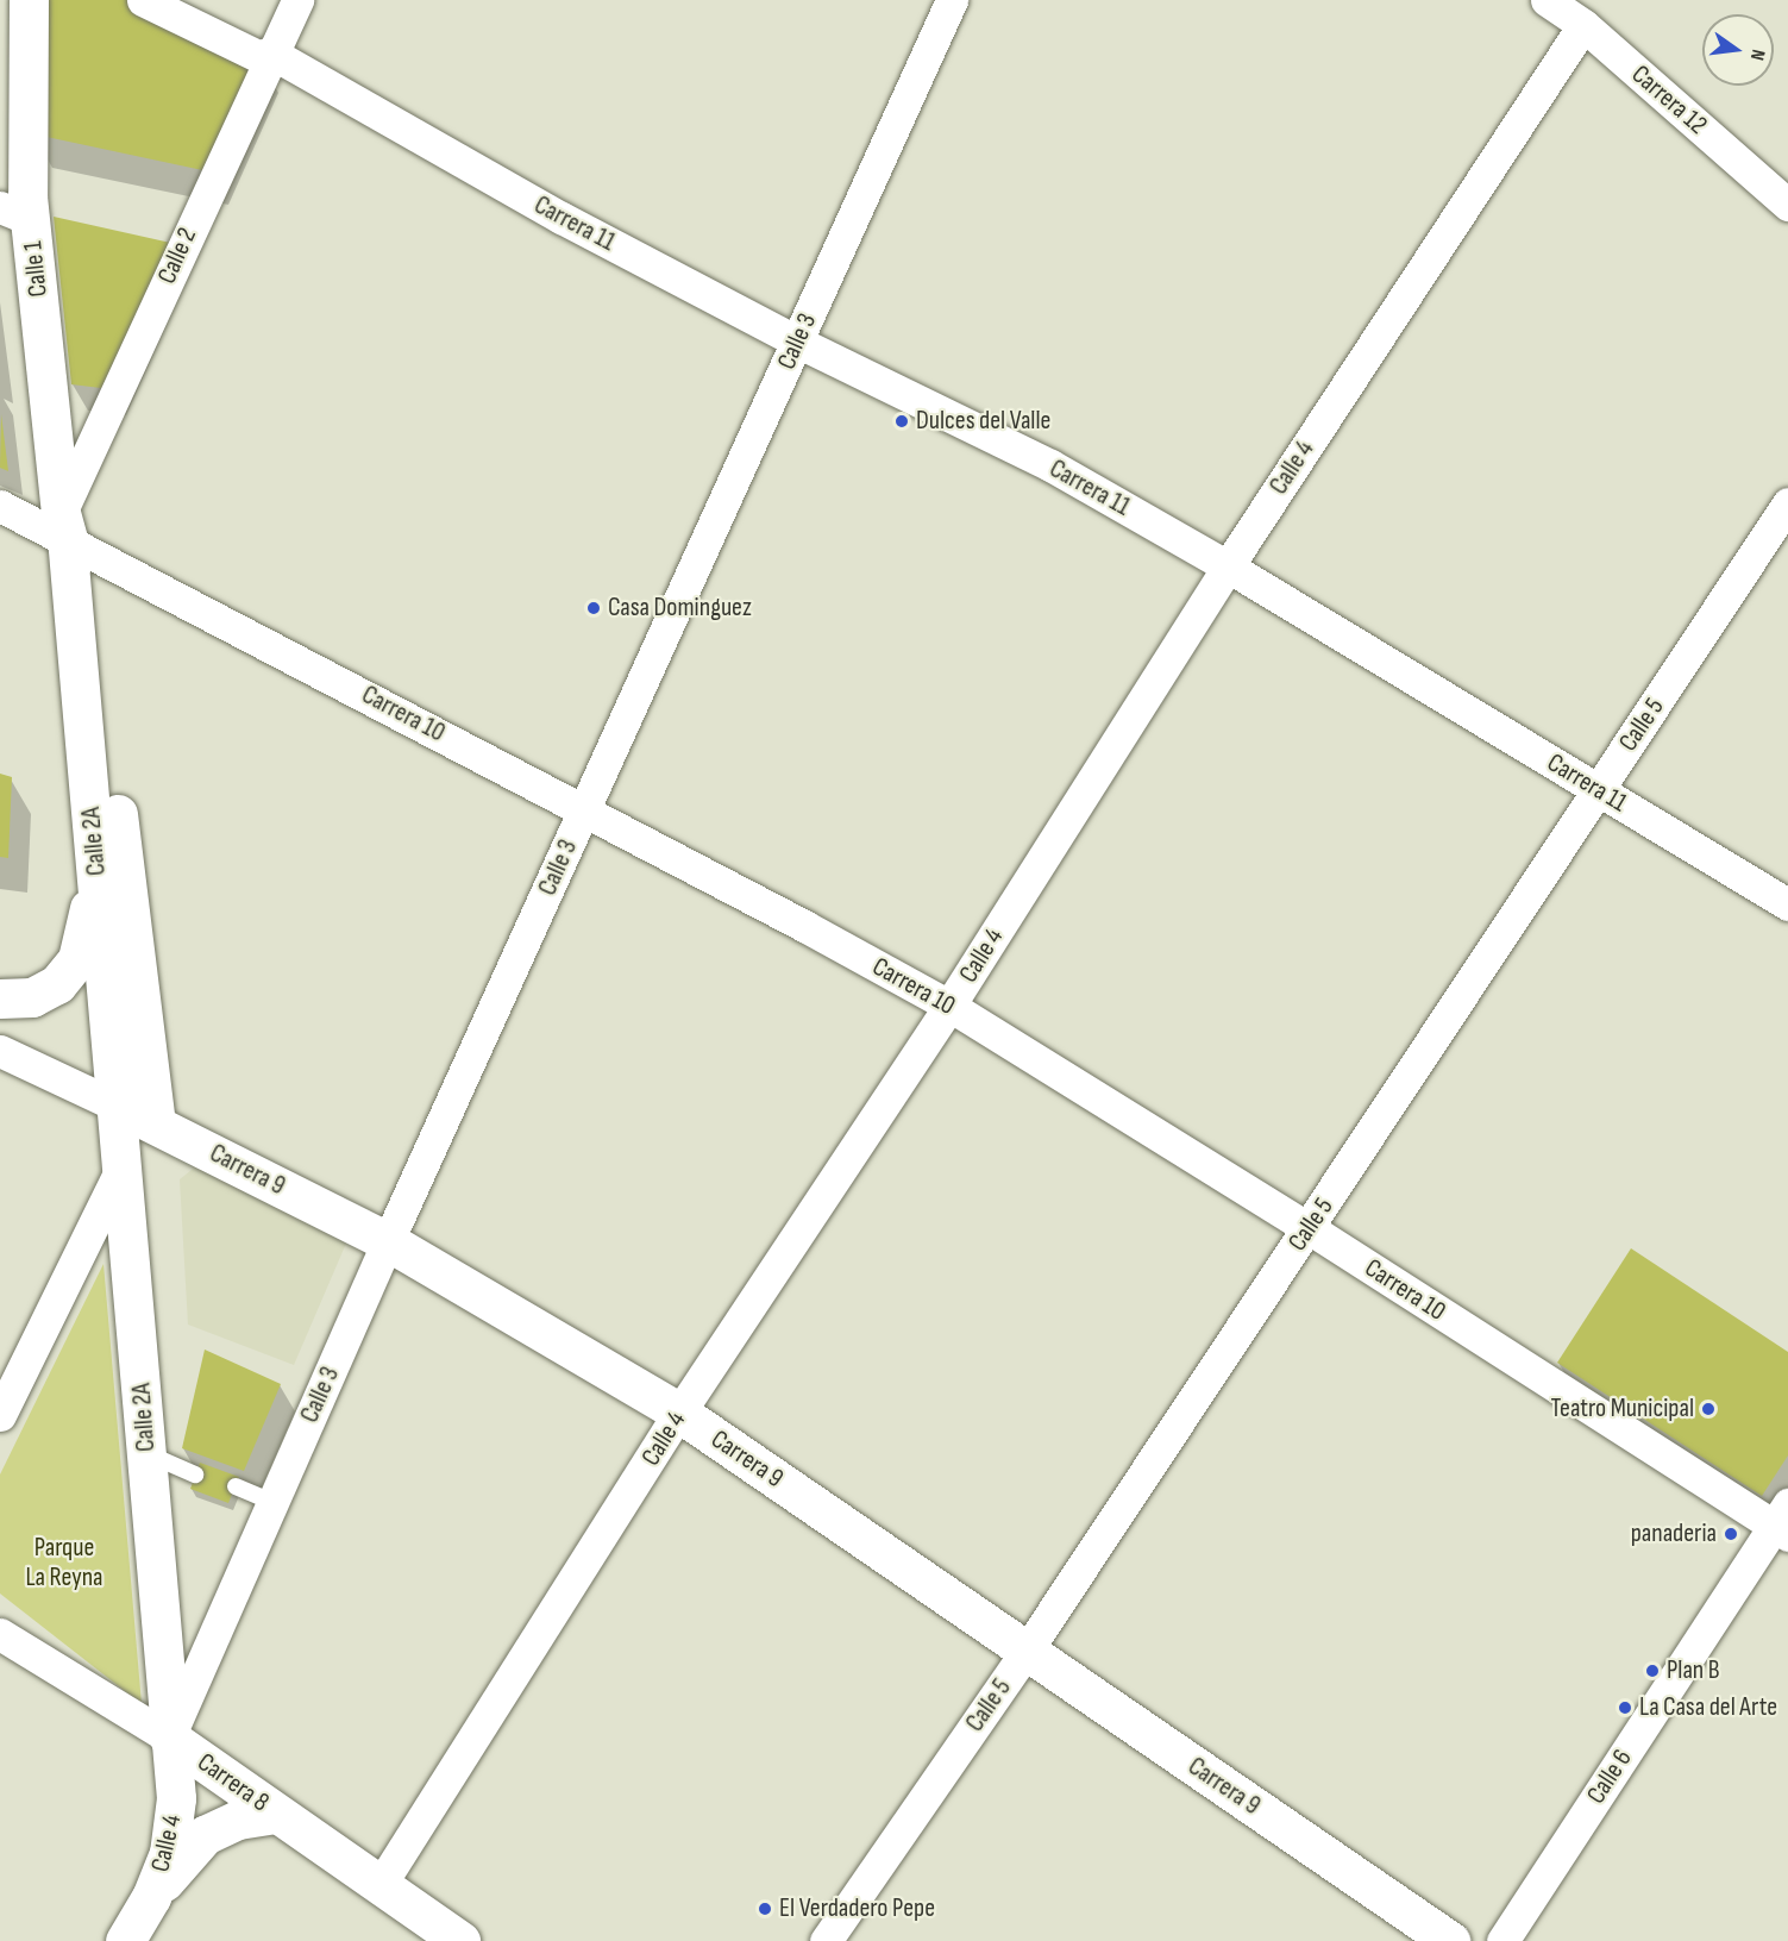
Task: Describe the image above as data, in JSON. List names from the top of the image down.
{
  "streets": {
    "main road": [
      "Calle 1",
      "Calle 4",
      "Calle 2A",
      "Carrera 9",
      "Carrera 8"
    ],
    "street": [
      "Carrera 12",
      "Carrera 11",
      "Calle 2",
      "Calle 3",
      "Carrera 10",
      "Calle 5",
      "Calle 6"
    ]
  },
  "crossings": [
    ["Carrera 12", "Calle 4"],
    ["Carrera 11", "Calle 2"],
    ["Carrera 11", "Calle 3"],
    ["Carrera 11", "Calle 4"],
    ["Carrera 11", "Calle 5"],
    ["Calle 2", "Calle 1"],
    ["Calle 2", "Carrera 10"],
    ["Calle 2", "Calle 2A"],
    ["Calle 1", "Carrera 10"],
    ["Calle 1", "Calle 2A"],
    ["Calle 3", "Calle 4"],
    ["Calle 3", "Carrera 10"],
    ["Calle 3", "Calle 2A"],
    ["Calle 3", "Carrera 9"],
    ["Calle 3", "Carrera 8"],
    ["Calle 4", "Carrera 10"],
    ["Calle 4", "Calle 2A"],
    ["Calle 4", "Carrera 9"],
    ["Calle 4", "Carrera 8"],
    ["Carrera 10", "Calle 5"],
    ["Carrera 10", "Calle 2A"],
    ["Carrera 10", "Calle 6"],
    ["Calle 5", "Carrera 9"],
    ["Calle 2A", "Carrera 9"],
    ["Calle 2A", "Carrera 8"]
  ],
  "parks": ["Parque La Reyna"],
  "places": [
    "Dulces del Valle",
    "Casa Dominguez",
    "Teatro Municipal",
    "panaderia",
    "Plan B",
    "La Casa del Arte",
    "El Verdadero Pepe"
  ],
  "north": "right"
}
